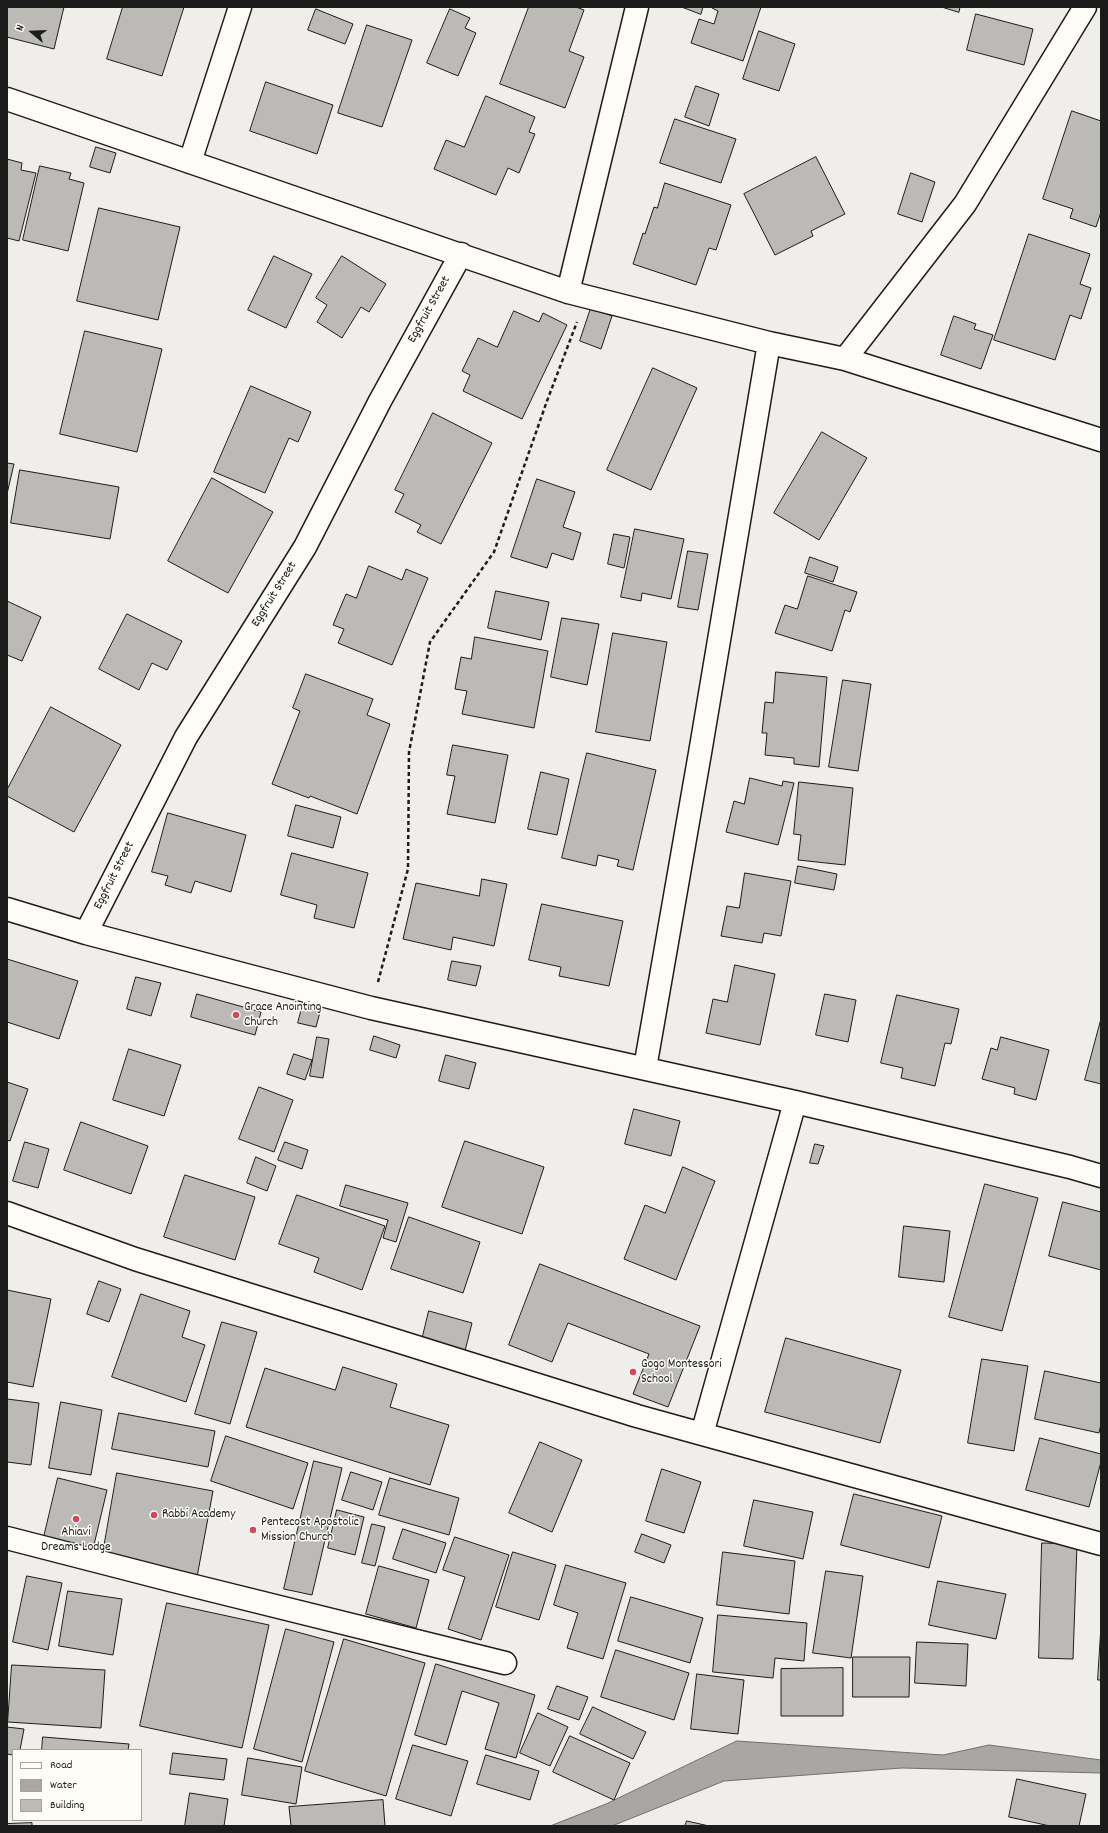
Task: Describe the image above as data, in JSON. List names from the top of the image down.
{
  "streets": {
    "street": ["Eggfruit Street"]
  },
  "places": [
    "Grace Anointing Church",
    "Gogo Montessori School",
    "Rabbi Academy",
    "Ahiavi Dreams Lodge",
    "Pentecost Apostolic Mission Church"
  ],
  "legend": ["Road", "Water", "Building"],
  "north": "left"
}
